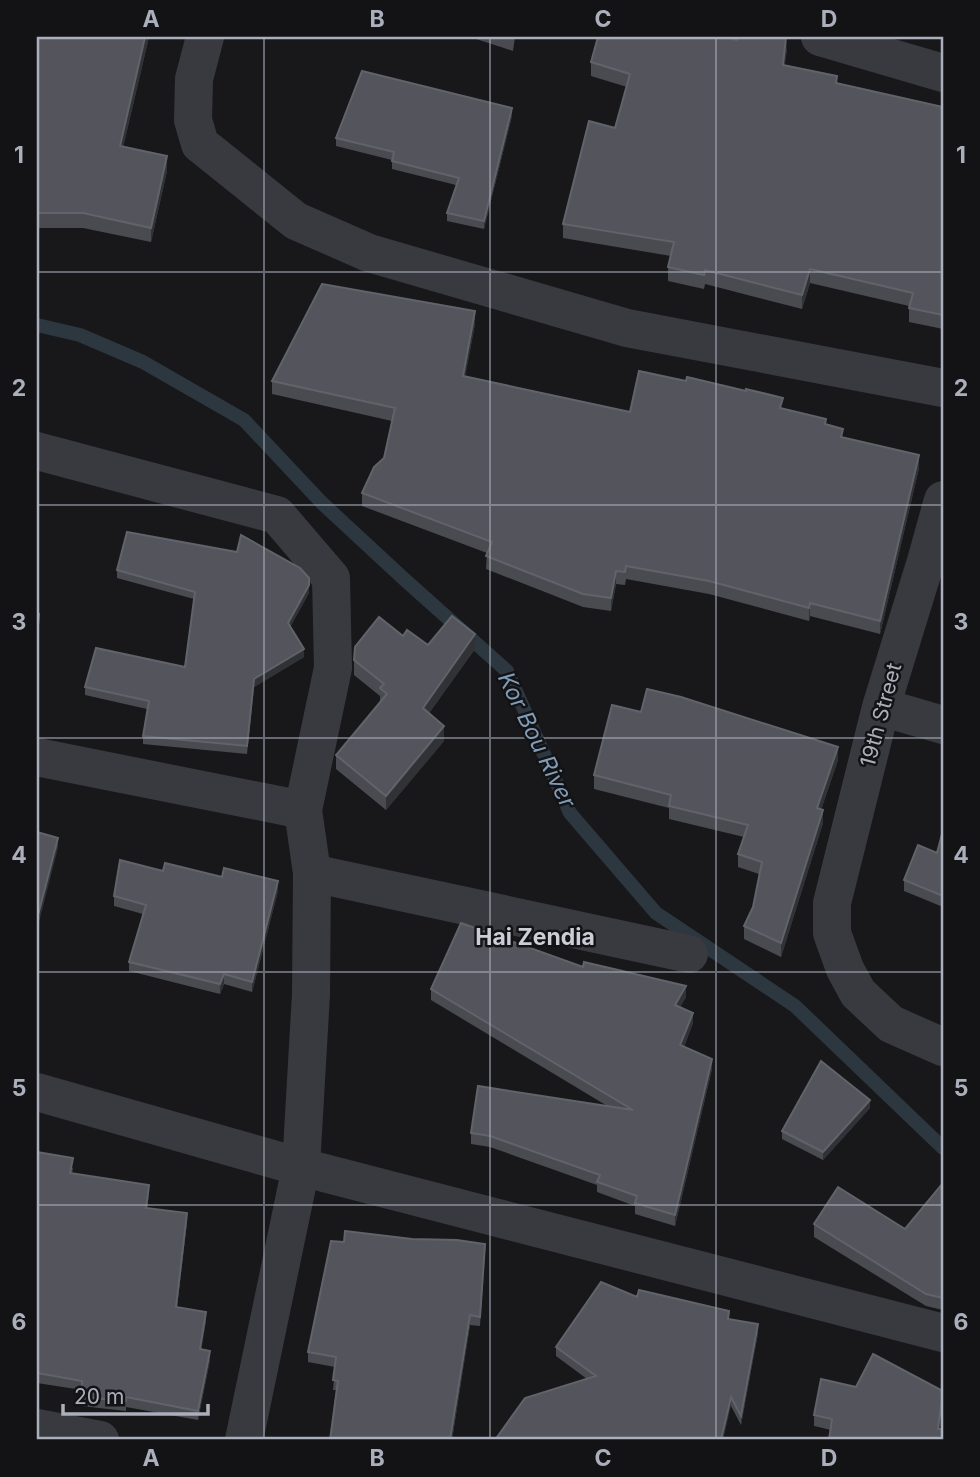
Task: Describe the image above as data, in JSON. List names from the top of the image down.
{
  "streets": {
    "street": ["19th Street"]
  },
  "districts": ["Hai Zendia"],
  "water": ["Kor Bou River"],
  "scale_bar": "20 m",
  "grid": {
    "columns": [
      "A",
      "B",
      "C",
      "D"
    ],
    "rows": [
      "1",
      "2",
      "3",
      "4",
      "5",
      "6"
    ]
  }
}
